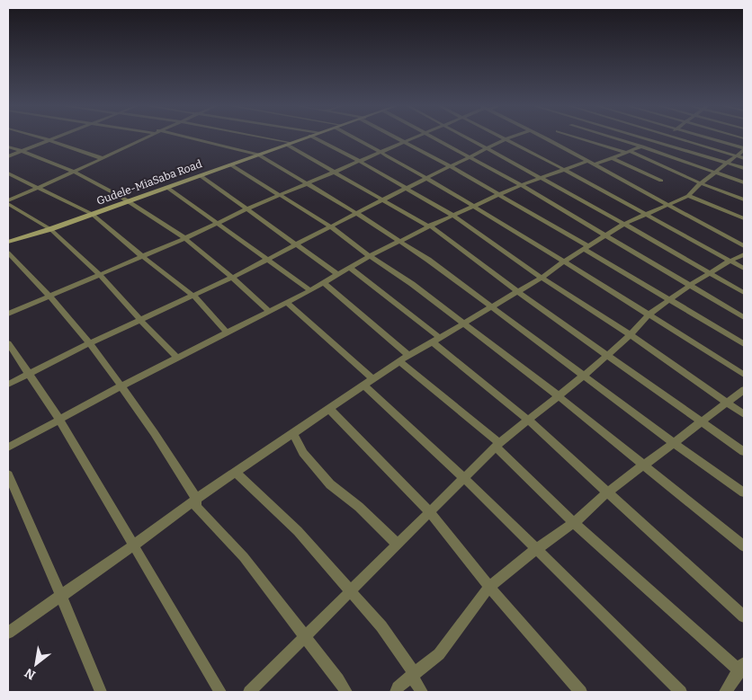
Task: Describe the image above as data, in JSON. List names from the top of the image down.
{
  "streets": {
    "street": ["Gudele-MiaSaba Road"]
  },
  "north": "bottom left"
}
